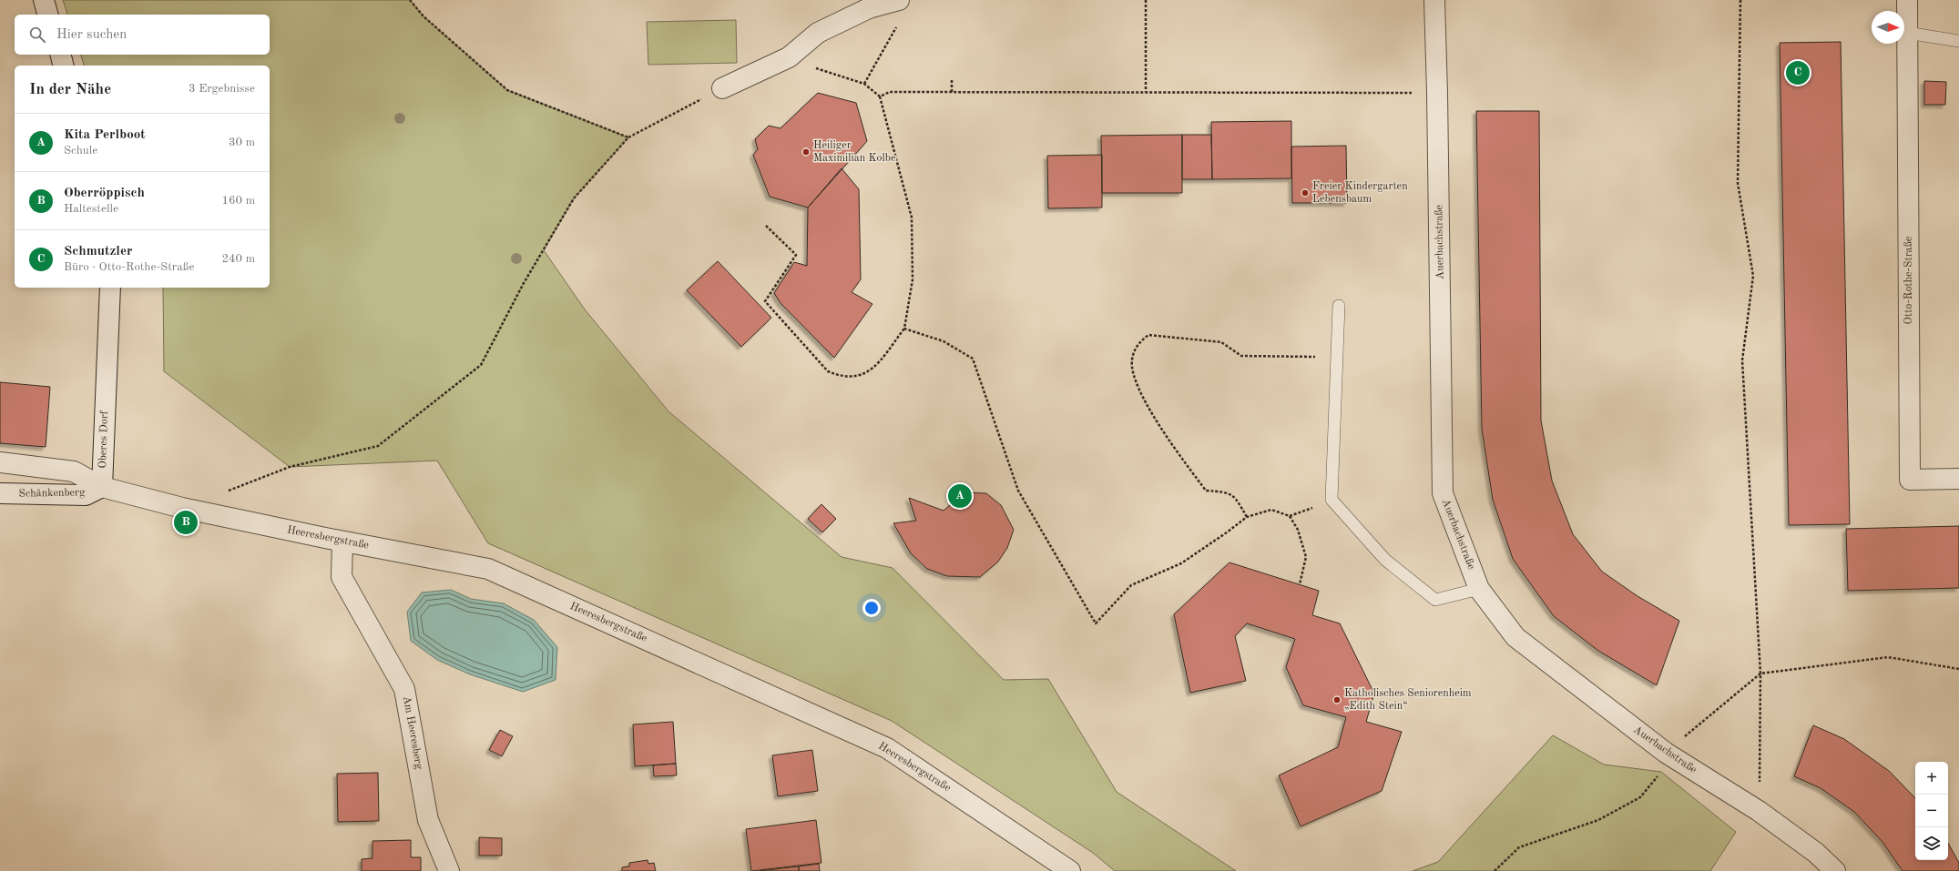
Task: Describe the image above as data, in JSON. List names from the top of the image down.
{
  "streets": {
    "street": [
      "Auerbachstraße",
      "Otto-Rothe-Straße",
      "Oberes Dorf",
      "Schänkenberg",
      "Heeresbergstraße",
      "Am Heeresberg"
    ]
  },
  "crossings": [
    ["Oberes Dorf", "Schänkenberg"],
    ["Oberes Dorf", "Heeresbergstraße"],
    ["Schänkenberg", "Heeresbergstraße"],
    ["Heeresbergstraße", "Am Heeresberg"]
  ],
  "places": ["Heiliger Maximilian Kolbe", "Freier Kindergarten Lebensbaum", "Katholisches Seniorenheim „Edith Stein“"],
  "north": "right",
  "page": {
    "search": "Hier suchen",
    "pins": ["C", "A", "B"],
    "heading": ["In der Nähe", "3 Ergebnisse"],
    "list": [
      {
        "mark": "A",
        "name": "Kita Perlboot",
        "note": "Schule",
        "value": "30 m"
      },
      {
        "mark": "B",
        "name": "Oberröppisch",
        "note": "Haltestelle",
        "value": "160 m"
      },
      {
        "mark": "C",
        "name": "Schmutzler",
        "note": "Büro · Otto-Rothe-Straße",
        "value": "240 m"
      }
    ],
    "map_buttons": ["+", "−"]
  }
}
